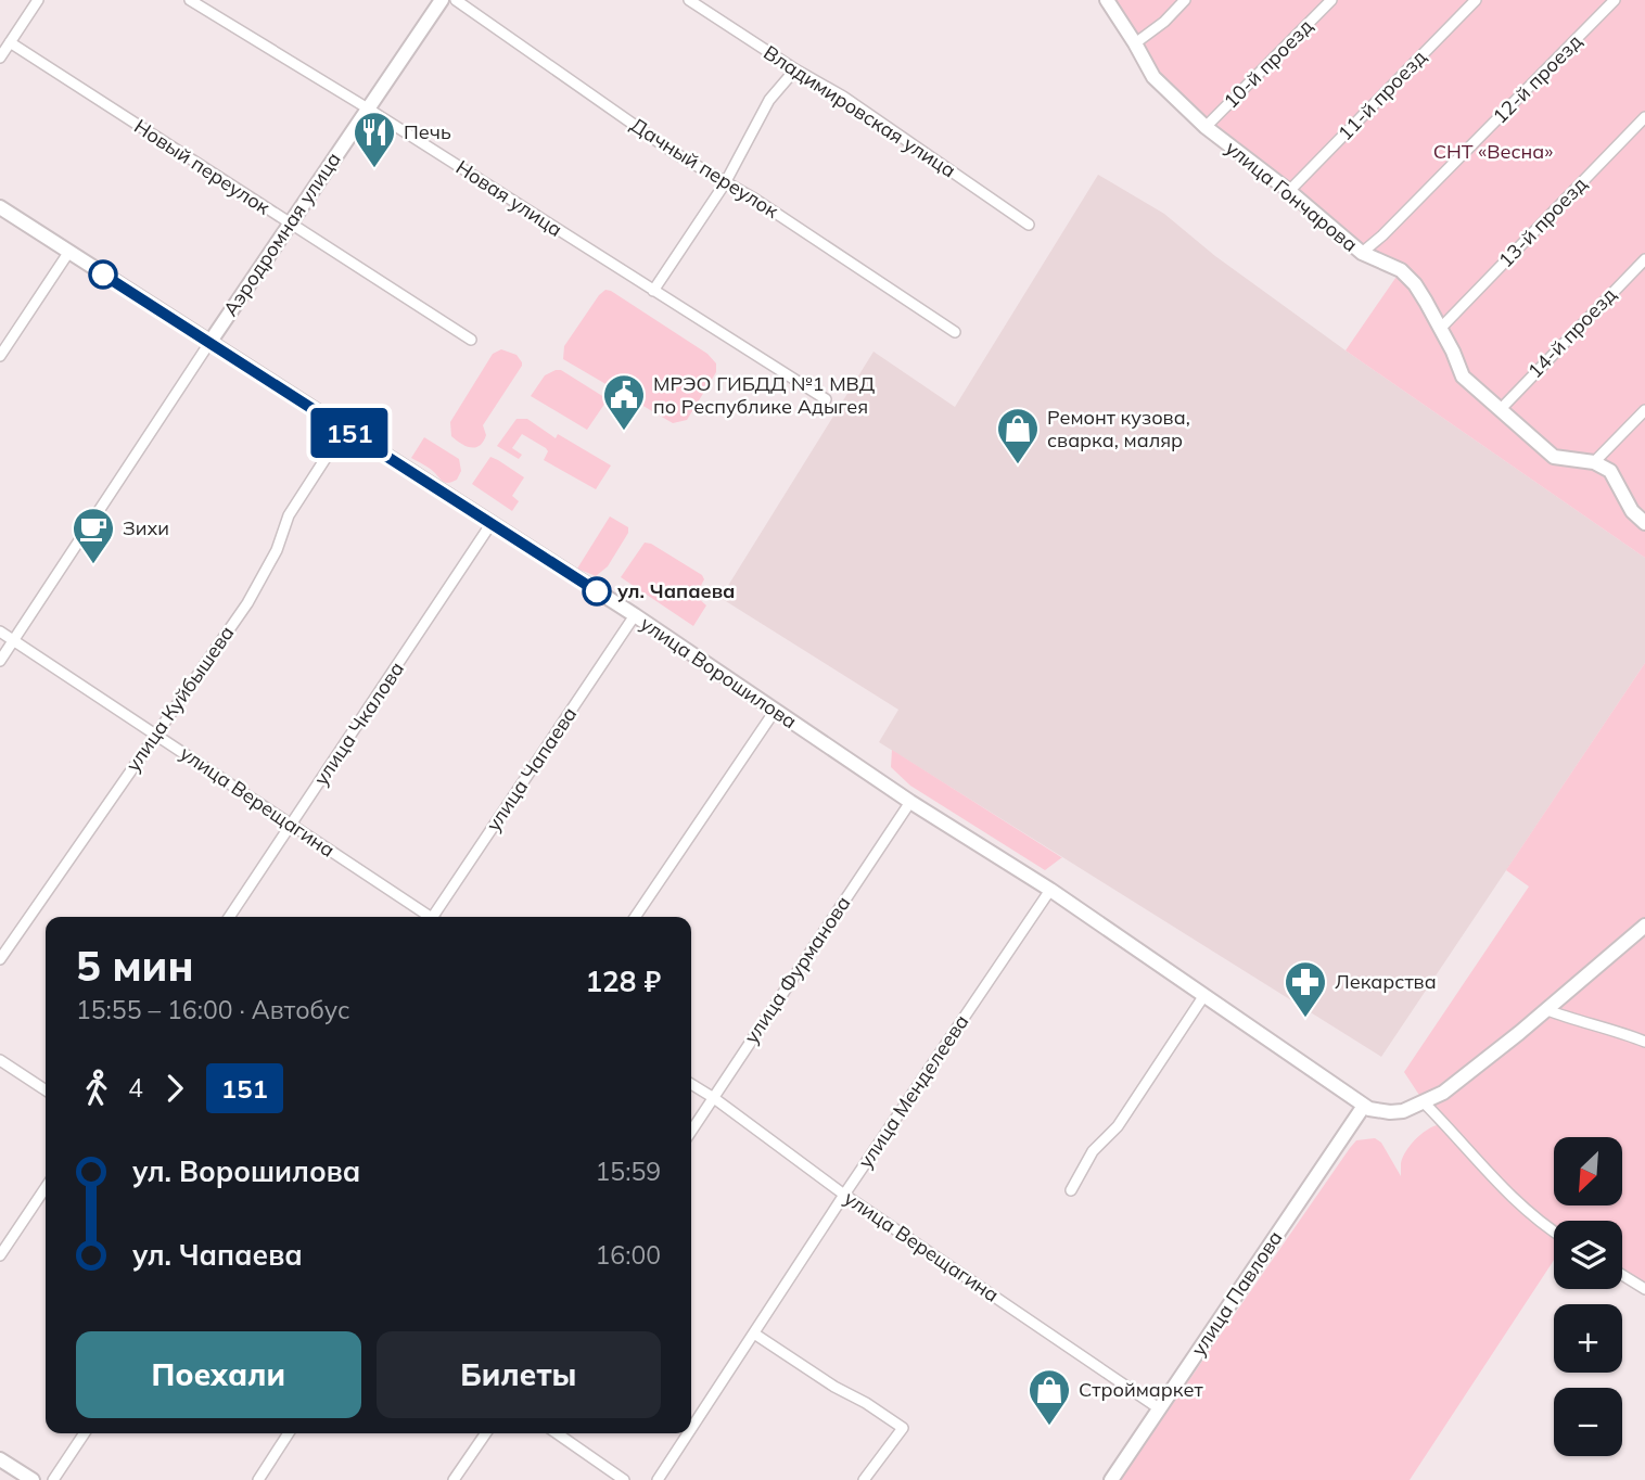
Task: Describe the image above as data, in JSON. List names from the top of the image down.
{
  "streets": {
    "street": [
      "10-й проезд",
      "12-й проезд",
      "11-й проезд",
      "Владимировская улица",
      "Новый переулок",
      "Дачный переулок",
      "улица Гончарова",
      "Новая улица",
      "13-й проезд",
      "Аэродромная улица",
      "14-й проезд",
      "улица Ворошилова",
      "улица Куйбышева",
      "улица Чкалова",
      "улица Чапаева",
      "улица Верещагина",
      "улица Фурманова",
      "улица Менделеева",
      "улица Павлова"
    ]
  },
  "crossings": [
    ["10-й проезд", "улица Гончарова"],
    ["12-й проезд", "улица Гончарова"],
    ["11-й проезд", "улица Гончарова"],
    ["Новый переулок", "Аэродромная улица"],
    ["улица Гончарова", "13-й проезд"],
    ["улица Гончарова", "14-й проезд"],
    ["Новая улица", "Аэродромная улица"],
    ["Аэродромная улица", "улица Ворошилова"],
    ["Аэродромная улица", "улица Верещагина"],
    ["улица Ворошилова", "улица Куйбышева"],
    ["улица Ворошилова", "улица Чкалова"],
    ["улица Ворошилова", "улица Чапаева"],
    ["улица Ворошилова", "улица Фурманова"],
    ["улица Ворошилова", "улица Менделеева"],
    ["улица Ворошилова", "улица Павлова"],
    ["улица Куйбышева", "улица Верещагина"],
    ["улица Чкалова", "улица Верещагина"],
    ["улица Верещагина", "улица Фурманова"],
    ["улица Верещагина", "улица Менделеева"],
    ["улица Верещагина", "улица Павлова"]
  ],
  "parks": ["СНТ «Весна»"],
  "places": {
    "restaurant": ["Печь"],
    "public building": ["МРЭО ГИБДД №1 МВД по Республике Адыгея"],
    "shop": ["Ремонт кузова, сварка, маляр", "Строймаркет"],
    "cafe": ["Зихи"],
    "other": ["ул. Чапаева"],
    "pharmacy": ["Лекарства"]
  },
  "lines": ["bus line 151"],
  "north": "bottom left",
  "page": {
    "on_map": "151",
    "heading": ["5 мин", "15:55 – 16:00 · Автобус", "128 ₽"],
    "legs": ["4", "151"],
    "list": [
      {
        "name": "ул. Ворошилова",
        "value": "15:59"
      },
      {
        "name": "ул. Чапаева",
        "value": "16:00"
      }
    ],
    "map_buttons": ["+", "−"],
    "buttons": ["Поехали", "Билеты"]
  }
}
